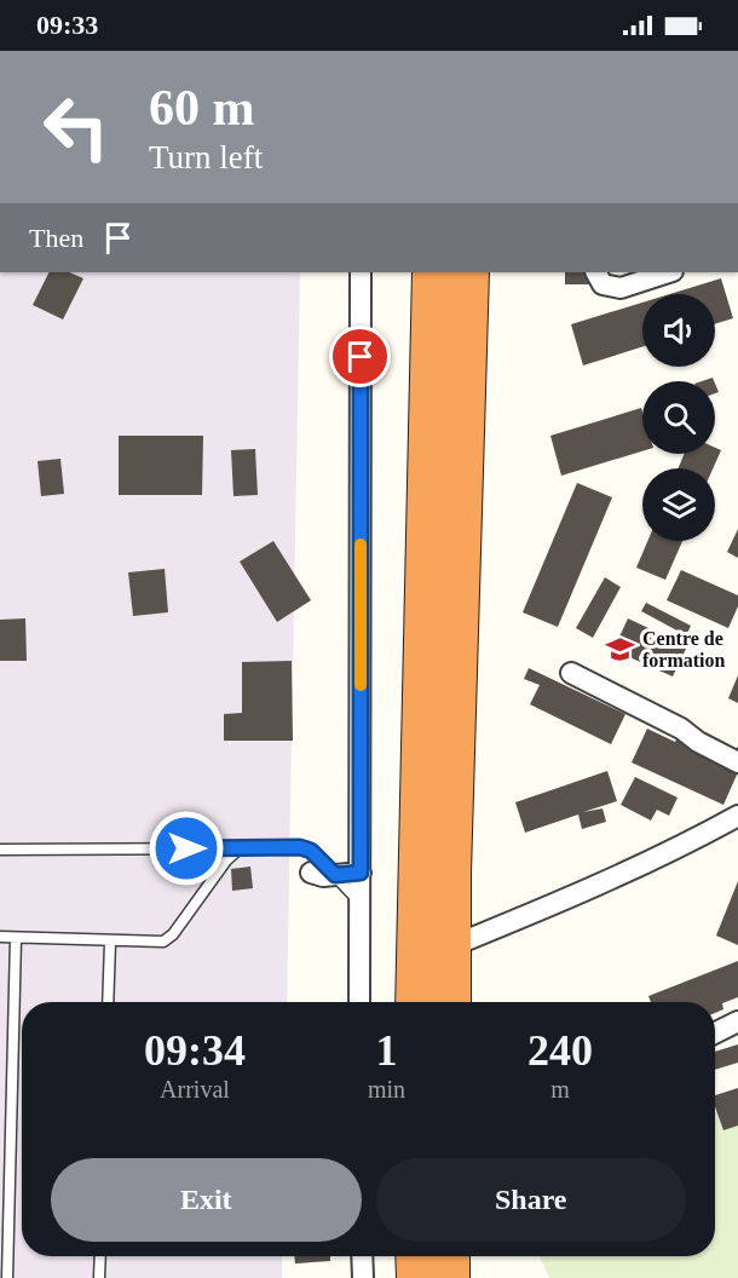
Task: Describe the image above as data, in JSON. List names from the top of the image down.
{
  "places": {
    "school or university": ["Centre de formation"]
  },
  "page": {
    "status": "09:33",
    "turn": ["60 m", "Turn left"],
    "then": "Then",
    "eta": [
      "09:34",
      "Arrival",
      "1",
      "min",
      "240",
      "m"
    ],
    "buttons": ["Exit", "Share"]
  }
}
